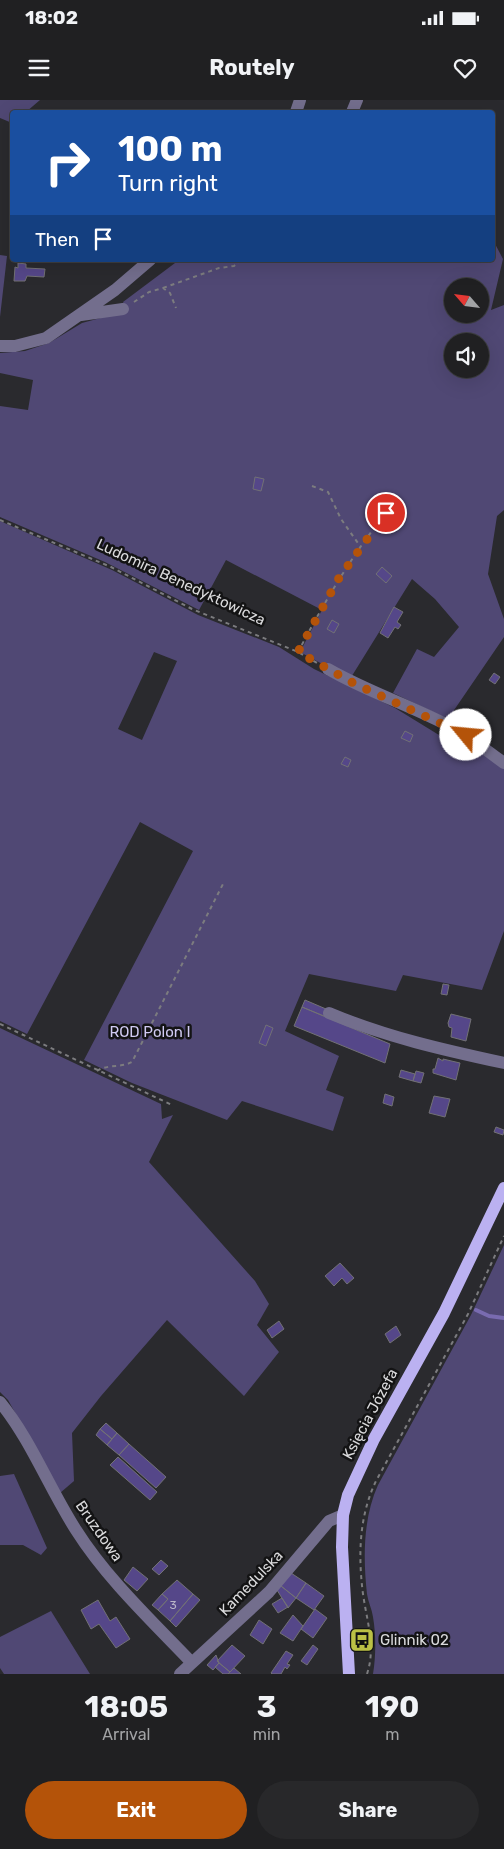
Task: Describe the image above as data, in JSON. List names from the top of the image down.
{
  "streets": {
    "main road": ["Księcia Józefa"],
    "street": ["Bruzdowa", "Kamedulska"],
    "path": ["Ludomira Benedyktowicza"]
  },
  "crossings": [
    ["Księcia Józefa", "Kamedulska"],
    ["Bruzdowa", "Kamedulska"]
  ],
  "parks": ["ROD Polon I"],
  "places": {
    "bus stop": ["Glinnik 02"]
  },
  "house_numbers": ["3"],
  "north": "top left",
  "page": {
    "status": "18:02",
    "header": "Routely",
    "turn": ["100 m", "Turn right"],
    "then": "Then",
    "eta": [
      "18:05",
      "Arrival",
      "3",
      "min",
      "190",
      "m"
    ],
    "buttons": ["Exit", "Share"]
  }
}
